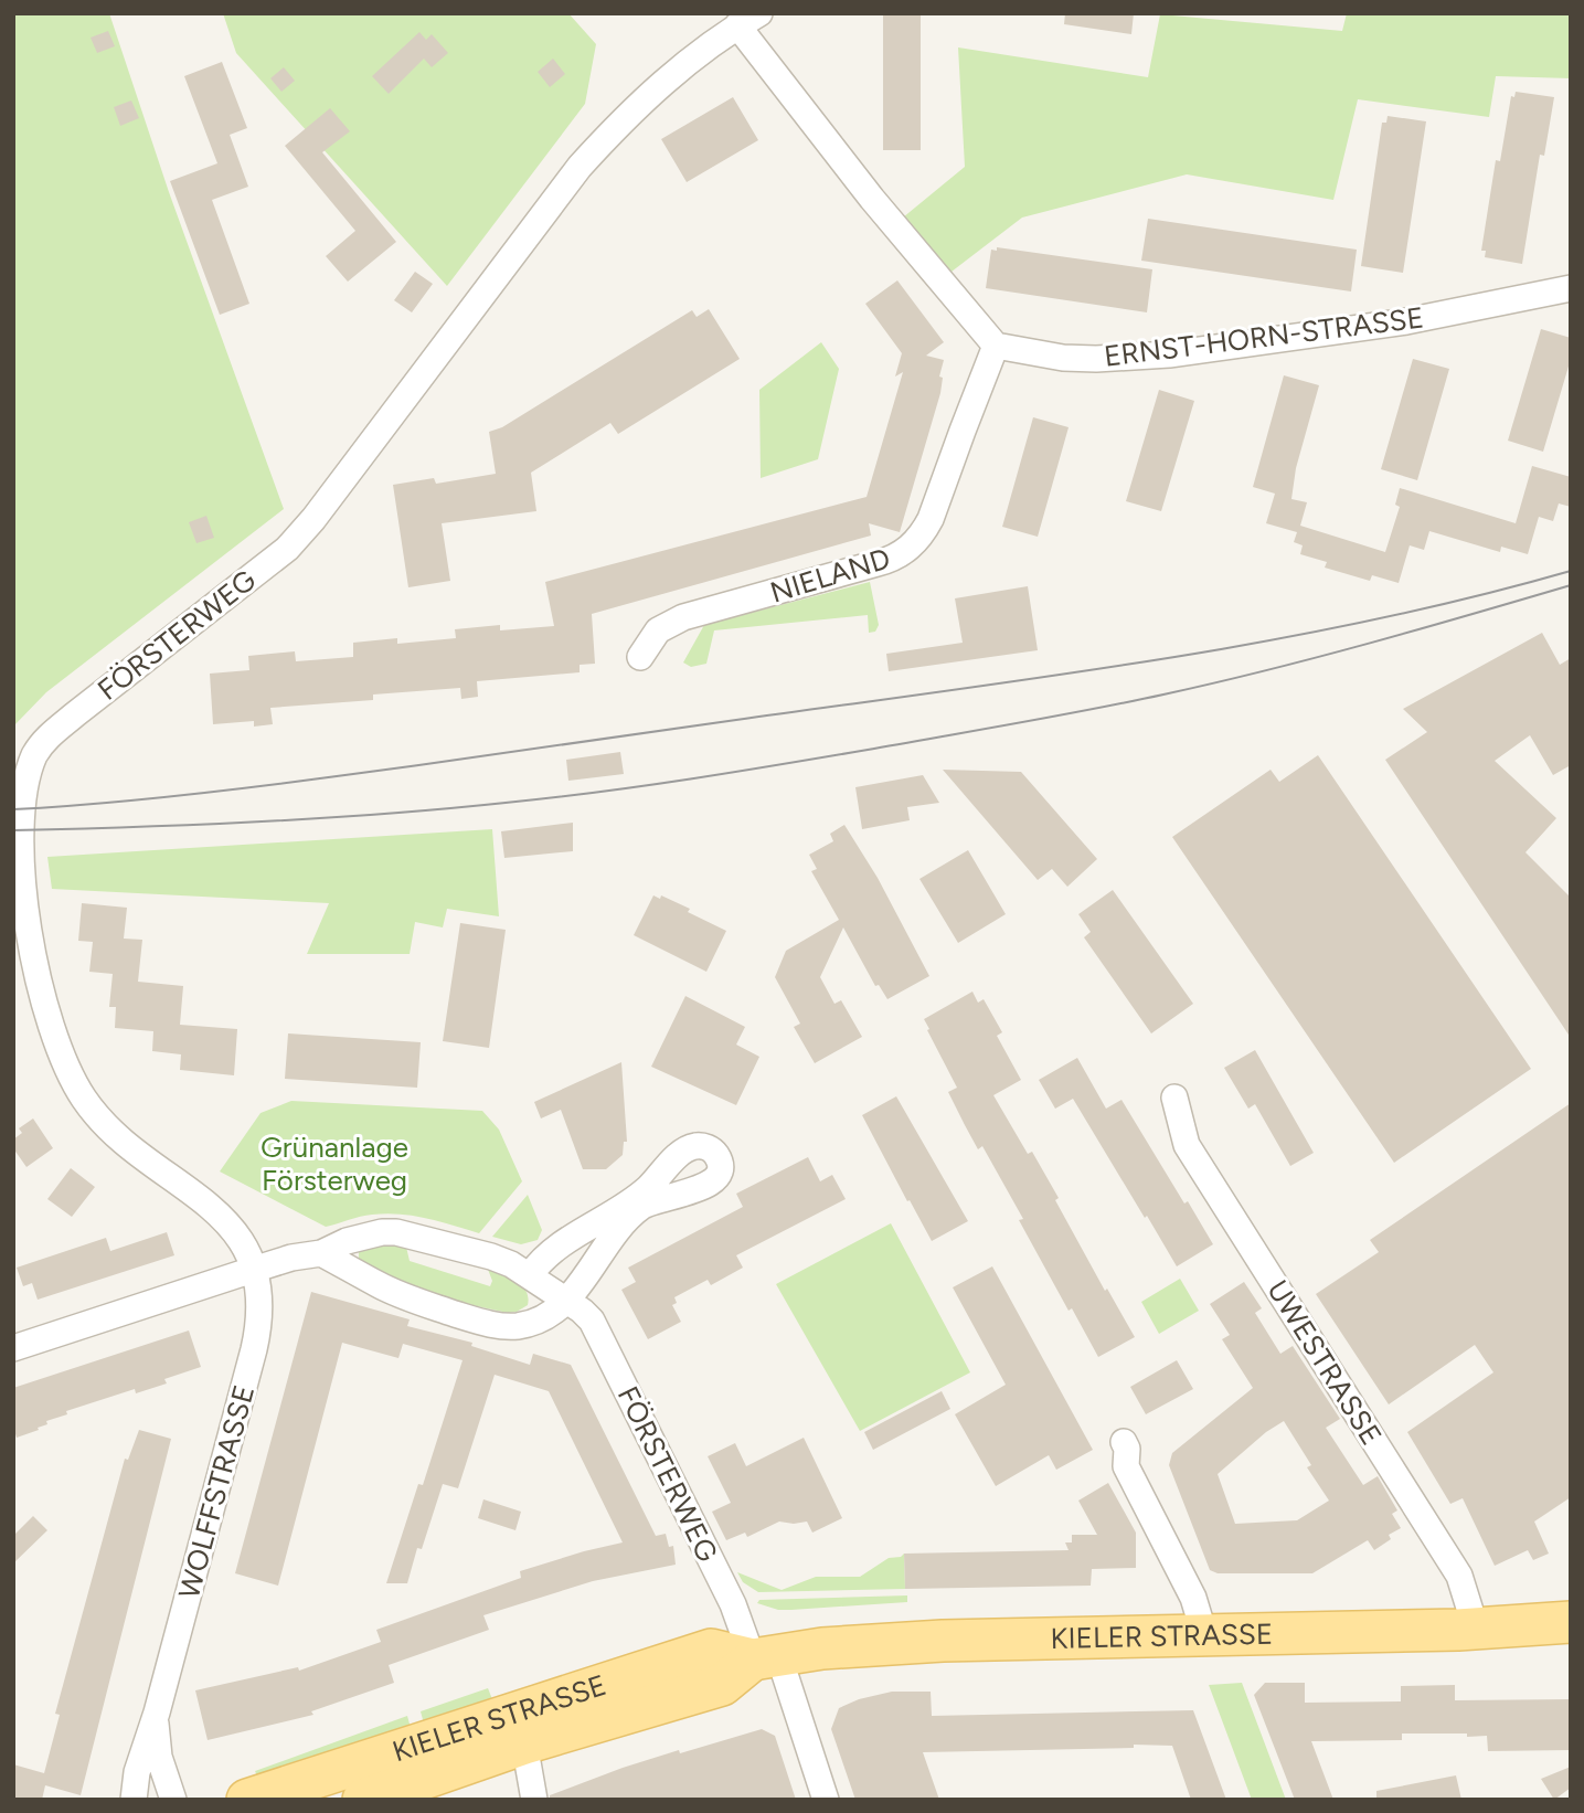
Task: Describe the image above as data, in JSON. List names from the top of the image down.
{
  "streets": {
    "main road": ["KIELER STRASSE"],
    "street": [
      "ERNST-HORN-STRASSE",
      "NIELAND",
      "FÖRSTERWEG",
      "UWESTRASSE",
      "WOLFFSTRASSE"
    ]
  },
  "crossings": [
    ["ERNST-HORN-STRASSE", "NIELAND"],
    ["FÖRSTERWEG", "WOLFFSTRASSE"],
    ["FÖRSTERWEG", "KIELER STRASSE"],
    ["UWESTRASSE", "KIELER STRASSE"]
  ],
  "parks": ["Grünanlage Försterweg"]
}
